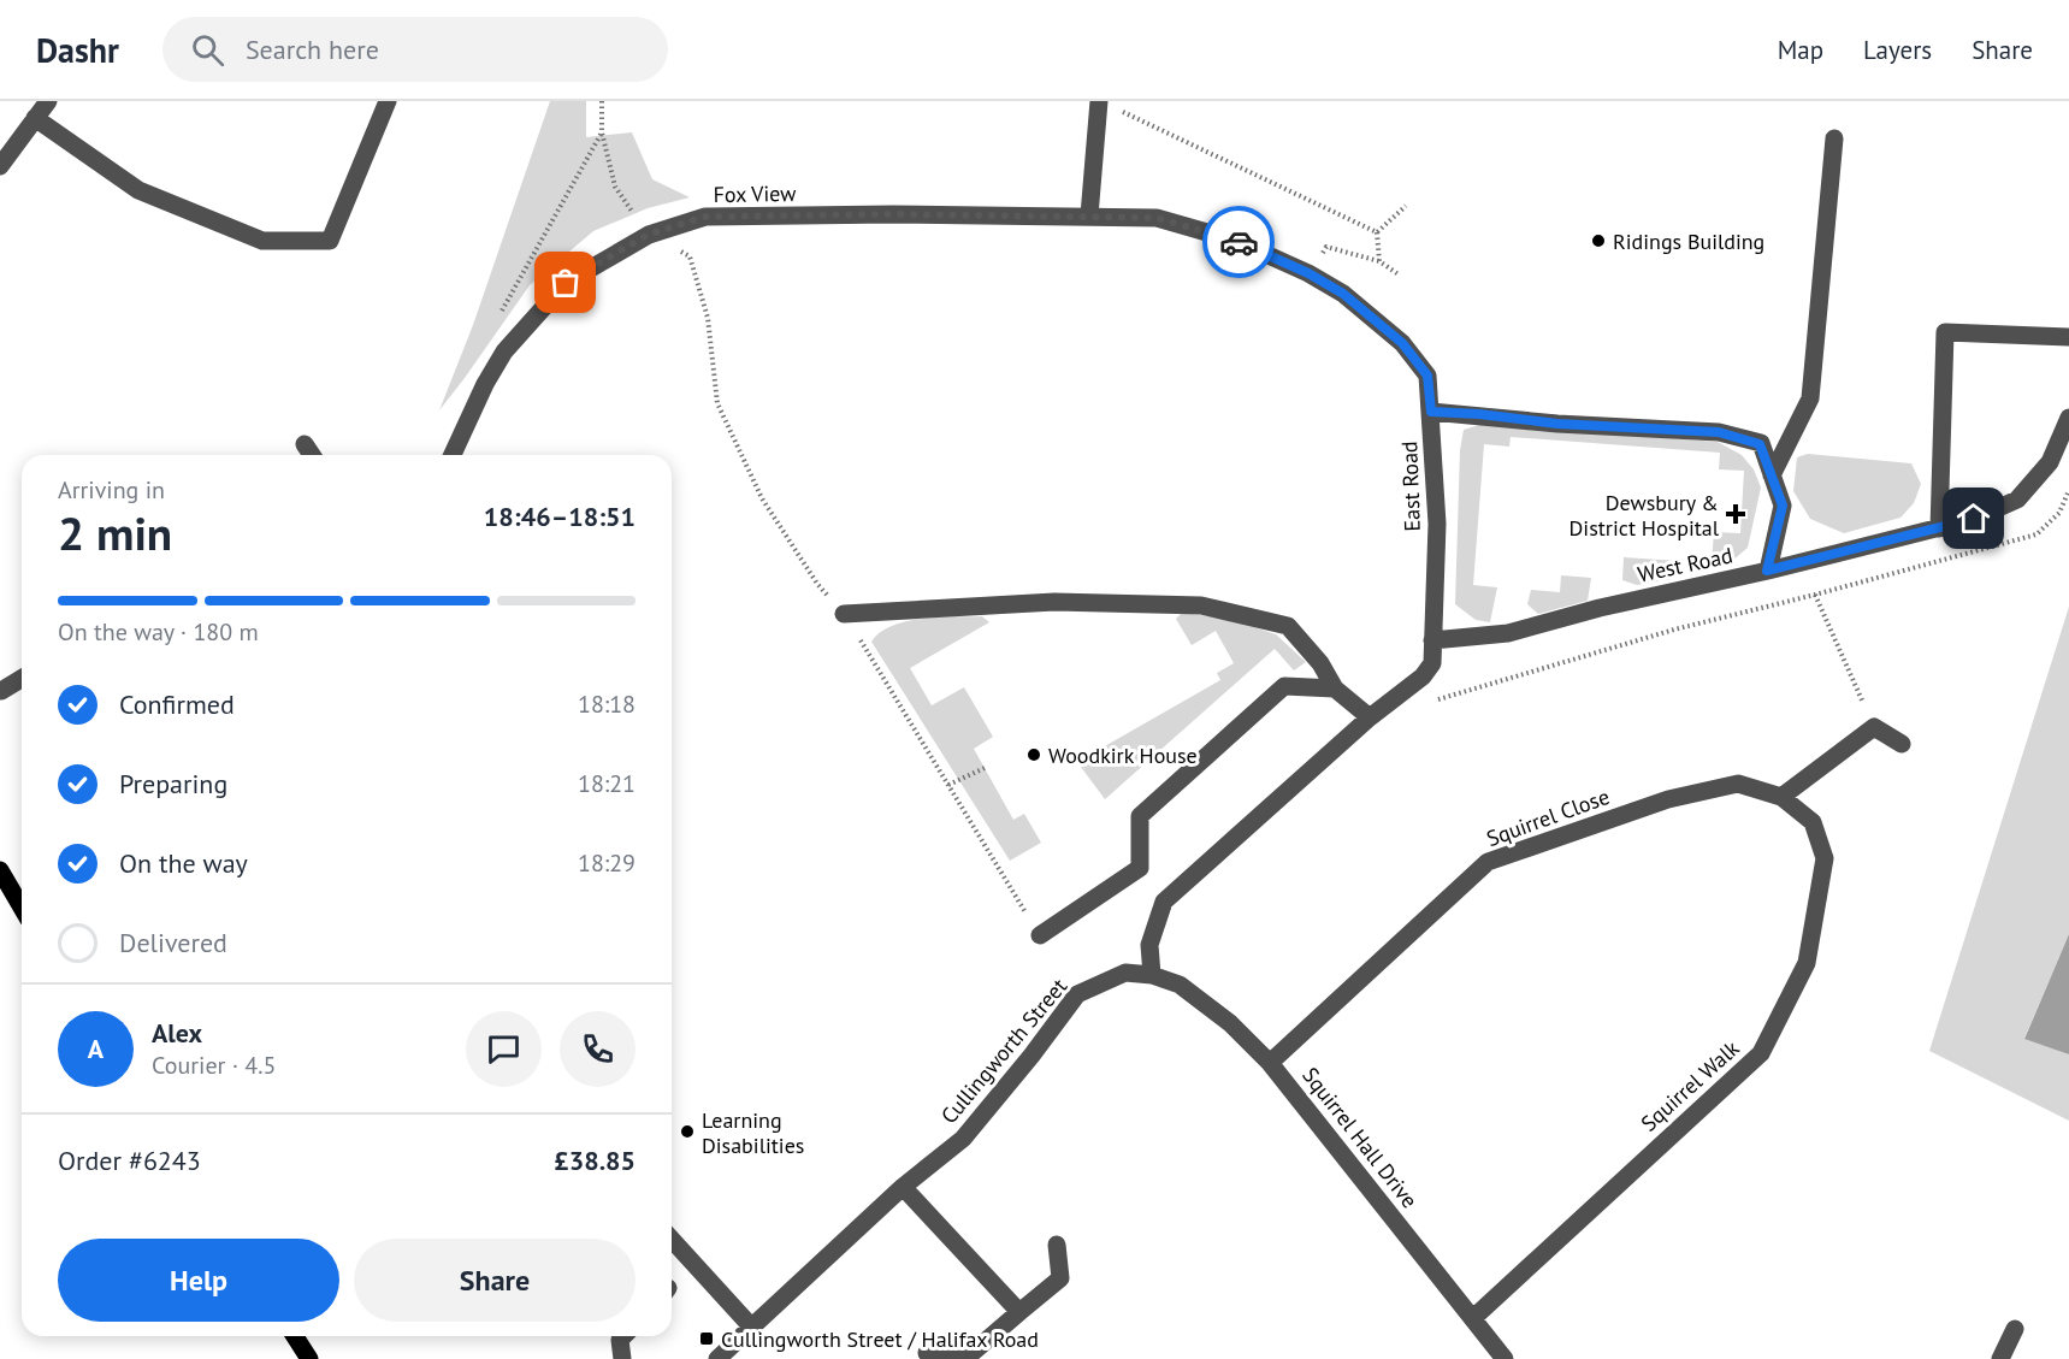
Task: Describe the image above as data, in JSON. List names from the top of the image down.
{
  "streets": {
    "street": [
      "Fox View",
      "East Road",
      "West Road",
      "Squirrel Close",
      "Cullingworth Street",
      "Squirrel Walk",
      "Squirrel Hall Drive"
    ]
  },
  "crossings": [
    ["Fox View", "East Road"],
    ["East Road", "West Road"],
    ["East Road", "Cullingworth Street"],
    ["East Road", "Squirrel Hall Drive"],
    ["Squirrel Close", "Squirrel Walk"],
    ["Squirrel Close", "Squirrel Hall Drive"],
    ["Cullingworth Street", "Squirrel Hall Drive"],
    ["Squirrel Walk", "Squirrel Hall Drive"]
  ],
  "places": {
    "other": ["Ridings Building", "Woodkirk House", "Learning Disabilities"],
    "health": ["Dewsbury & District Hospital"],
    "transit": ["Cullingworth Street / Halifax Road"]
  },
  "page": {
    "header": "Dashr",
    "search": "Search here",
    "nav": ["Map", "Layers", "Share"],
    "heading": ["2 min", "Arriving in", "18:46–18:51"],
    "panel": [
      "Alex",
      "Courier · 4.5",
      "Order #6243",
      "£38.85"
    ],
    "bar": "On the way · 180 m",
    "list": [
      ["Confirmed", "18:18"],
      ["Preparing", "18:21"],
      ["On the way", "18:29"],
      "Delivered"
    ],
    "round": "A",
    "buttons": ["Help", "Share"]
  }
}
